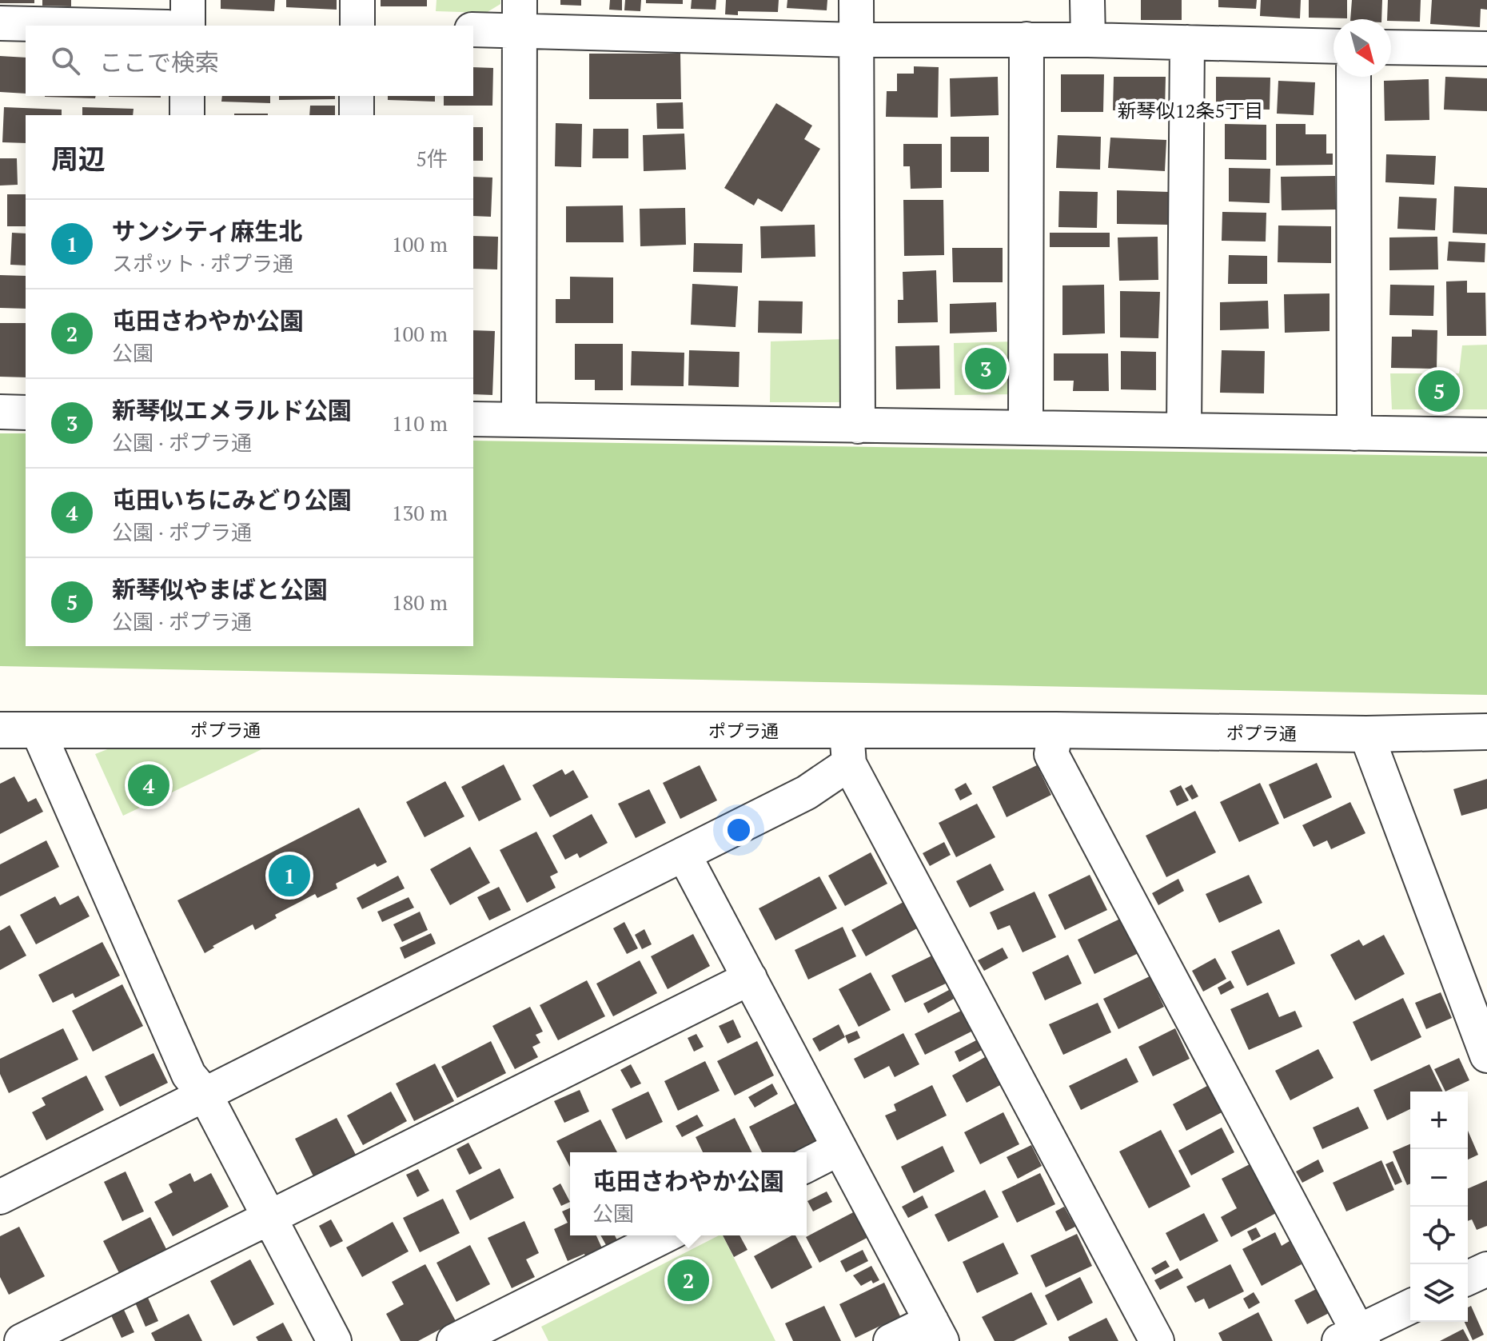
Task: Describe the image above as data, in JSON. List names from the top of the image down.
{
  "streets": {
    "street": ["ポプラ通"]
  },
  "districts": ["新琴似12条5丁目"],
  "north": "bottom right",
  "page": {
    "search": "ここで検索",
    "heading": ["周辺", "5件"],
    "list": [
      {
        "mark": "1",
        "name": "サンシティ麻生北",
        "note": "スポット · ポプラ通",
        "value": "100 m"
      },
      {
        "mark": "2",
        "name": "屯田さわやか公園",
        "note": "公園",
        "value": "100 m"
      },
      {
        "mark": "3",
        "name": "新琴似エメラルド公園",
        "note": "公園 · ポプラ通",
        "value": "110 m"
      },
      {
        "mark": "4",
        "name": "屯田いちにみどり公園",
        "note": "公園 · ポプラ通",
        "value": "130 m"
      },
      {
        "mark": "5",
        "name": "新琴似やまばと公園",
        "note": "公園 · ポプラ通",
        "value": "180 m"
      }
    ],
    "pins": [
      "3",
      "5",
      "4",
      "1",
      "2"
    ],
    "map_buttons": ["+", "−"],
    "popup": ["屯田さわやか公園", "公園"]
  }
}
